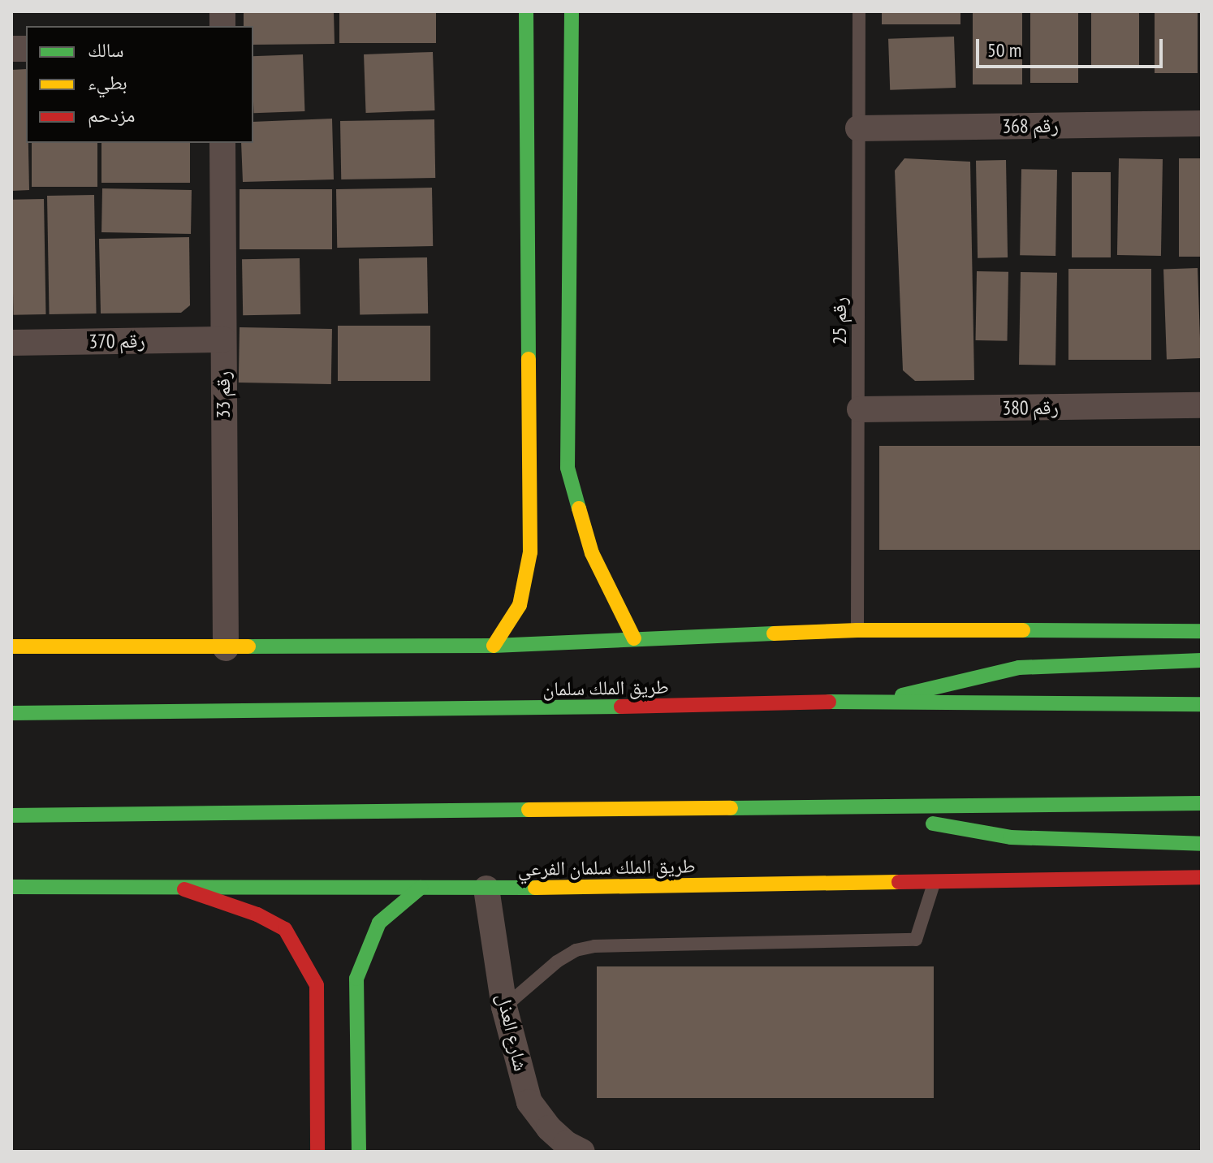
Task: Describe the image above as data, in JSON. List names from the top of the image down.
{
  "streets": {
    "main road": ["طريق الملك سلمان", "طريق الملك سلمان الفرعي"],
    "street": [
      "رقم 368",
      "رقم 370",
      "رقم 33",
      "رقم 380",
      "شارع العذل"
    ],
    "lane": ["رقم 25"]
  },
  "crossings": [
    ["رقم 368", "رقم 25"],
    ["رقم 25", "رقم 380"],
    ["رقم 370", "رقم 33"],
    ["طريق الملك سلمان الفرعي", "شارع العذل"]
  ],
  "legend": ["سالك", "بطيء", "مزدحم"],
  "scale_bar": "50 m"
}
